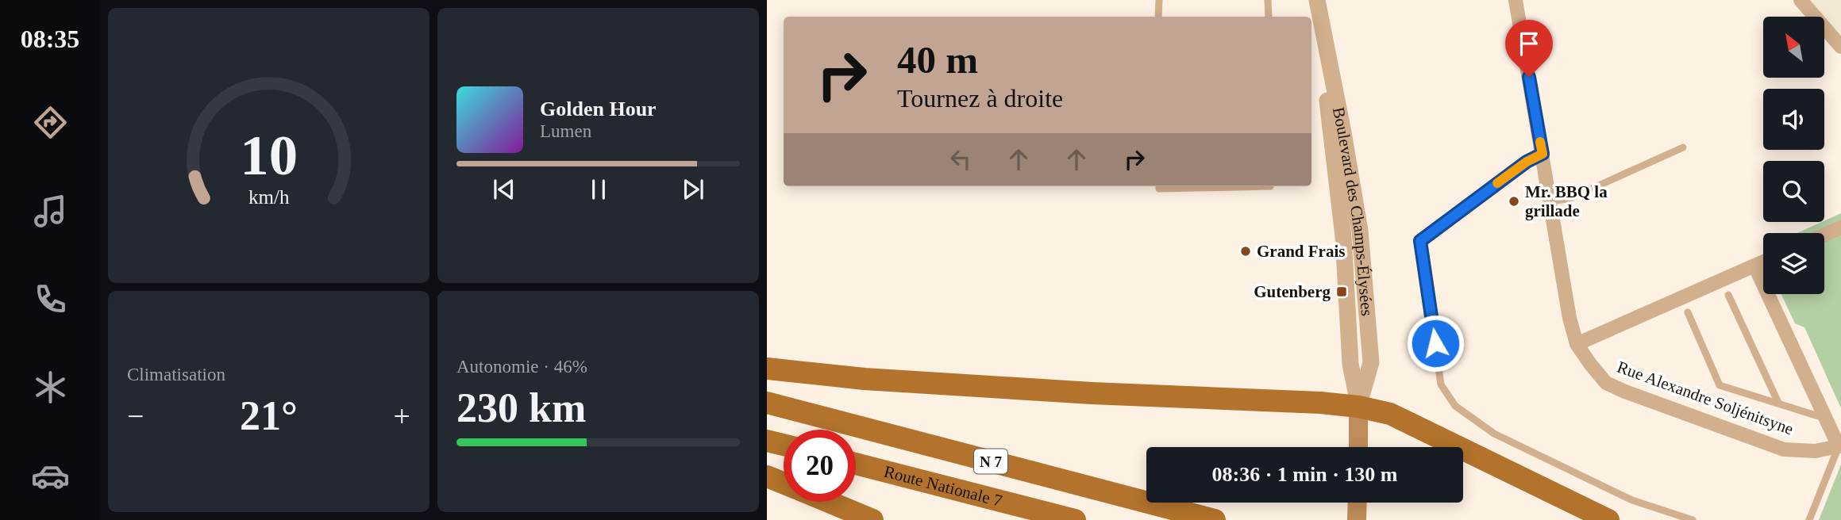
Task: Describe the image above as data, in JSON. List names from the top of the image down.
{
  "streets": {
    "main road": ["Boulevard des Champs-Élysées", "N 7", "Route Nationale 7"],
    "street": ["Rue Alexandre Soljénitsyne"]
  },
  "places": {
    "other": ["Mr. BBQ la grillade", "Grand Frais"],
    "transit": ["Gutenberg"]
  },
  "north": "top left",
  "page": {
    "tabs": "08:35",
    "turn": ["40 m", "Tournez à droite"],
    "song": ["Golden Hour", "Lumen"],
    "tile": [
      "Climatisation",
      ["Autonomie · 46%", "230 km"]
    ],
    "heat": ["−", "21°", "+"],
    "limit": "20",
    "trip": "08:36 · 1 min · 130 m",
    "gauge": ["10", "km/h"]
  }
}
